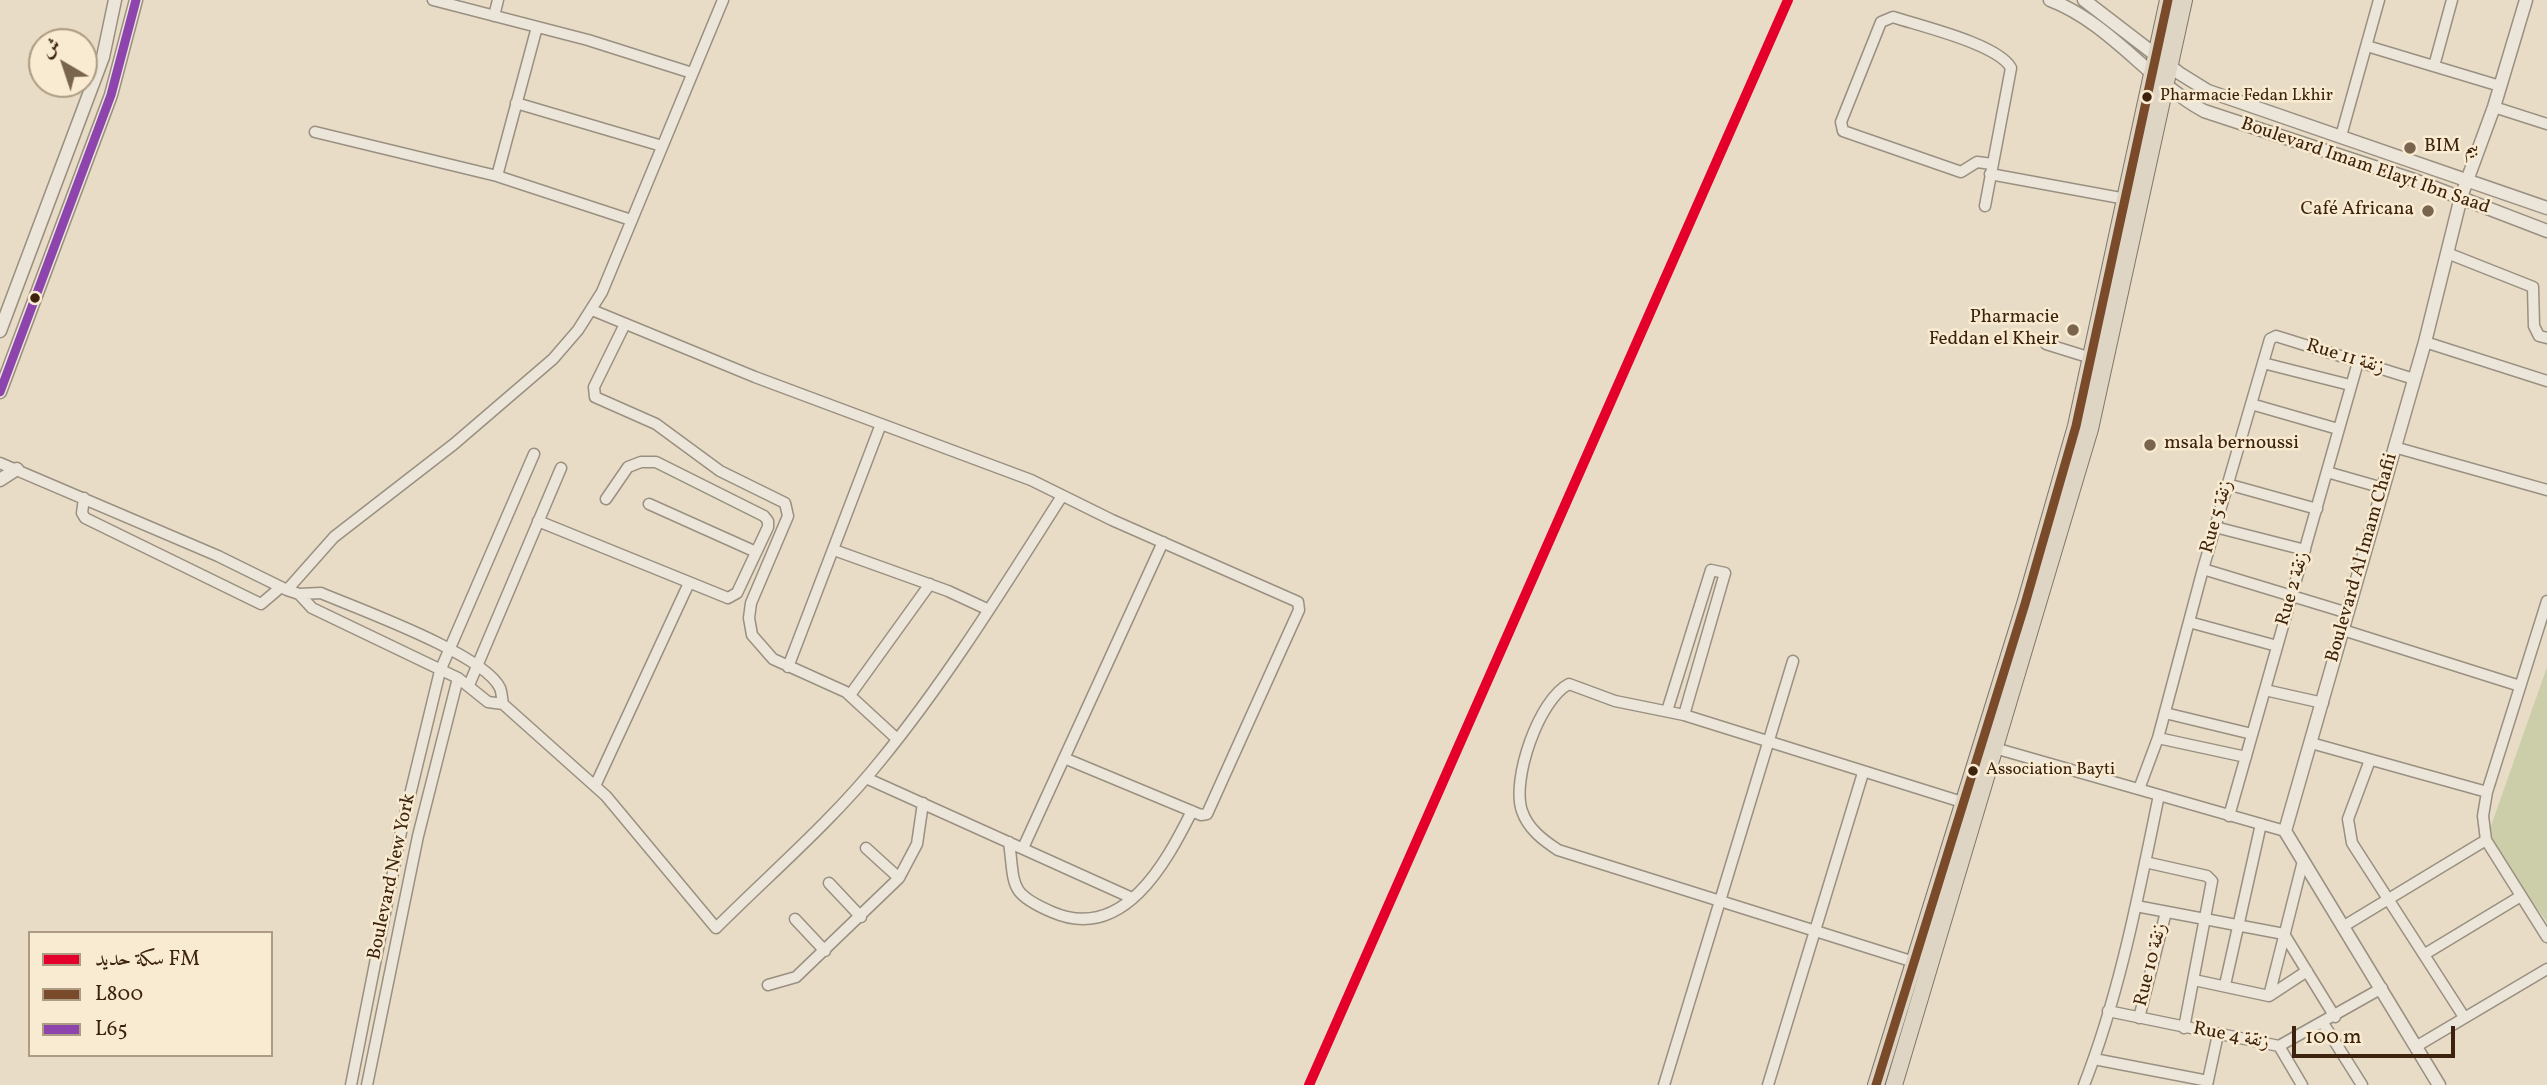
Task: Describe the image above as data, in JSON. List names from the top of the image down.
{
  "streets": {
    "street": [
      "Boulevard Imam Elayt Ibn Saad",
      "Rue 11 زنقة",
      "Rue 5 زنقة",
      "Boulevard Al Imam Chafii",
      "Rue 2 زنقة",
      "Boulevard New York",
      "Rue 10 زنقة",
      "Rue 4 زنقة"
    ]
  },
  "crossings": [
    ["Boulevard Imam Elayt Ibn Saad", "Boulevard Al Imam Chafii"],
    ["Rue 11 زنقة", "Rue 5 زنقة"],
    ["Rue 11 زنقة", "Boulevard Al Imam Chafii"],
    ["Rue 11 زنقة", "Rue 2 زنقة"],
    ["Rue 10 زنقة", "Rue 4 زنقة"]
  ],
  "places": [
    "Pharmacie Fedan Lkhir",
    "BIM بيم",
    "Café Africana",
    "Pharmacie Feddan el Kheir",
    "msala bernoussi",
    "Association Bayti"
  ],
  "lines": ["rail line FM", "transit line L800", "transit line L65"],
  "legend": ["سكة حديد FM", "L800", "L65"],
  "scale_bar": "100 m",
  "north": "top left"
}
